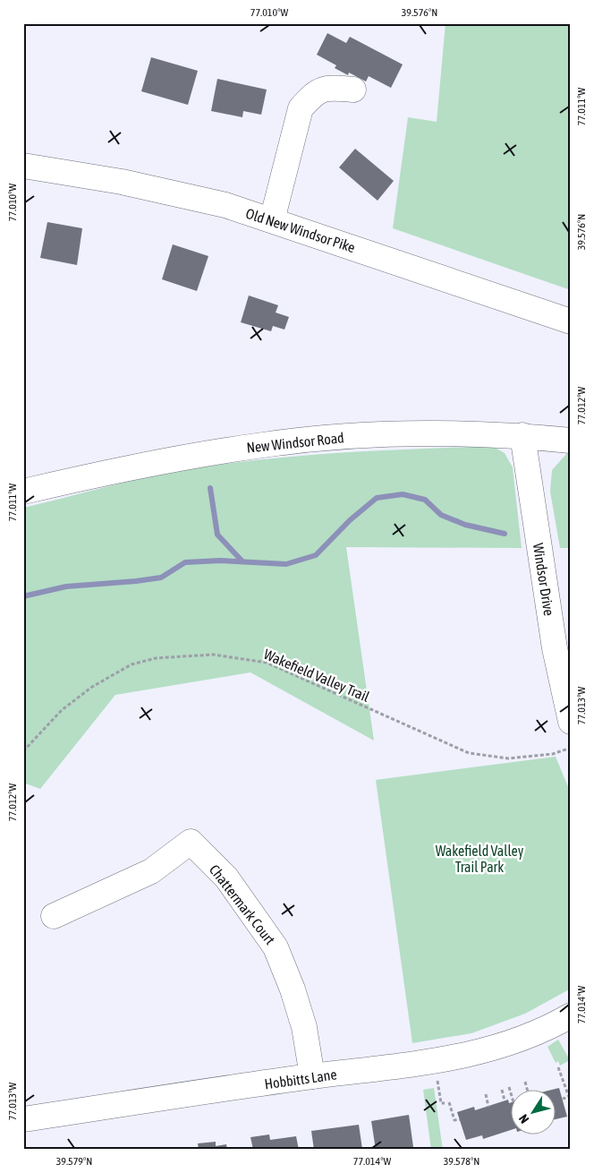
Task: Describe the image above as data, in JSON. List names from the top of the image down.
{
  "streets": {
    "street": [
      "Old New Windsor Pike",
      "New Windsor Road",
      "Windsor Drive",
      "Chattermark Court",
      "Hobbitts Lane"
    ],
    "path": ["Wakefield Valley Trail"]
  },
  "crossings": [
    ["New Windsor Road", "Windsor Drive"],
    ["Chattermark Court", "Hobbitts Lane"]
  ],
  "parks": ["Wakefield Valley Trail Park"],
  "north": "bottom left",
  "coordinates": [
    "77.010°W",
    "39.576°N",
    "77.011°W",
    "77.012°W",
    "77.013°W",
    "77.014°W",
    "39.579°N",
    "39.578°N"
  ]
}
